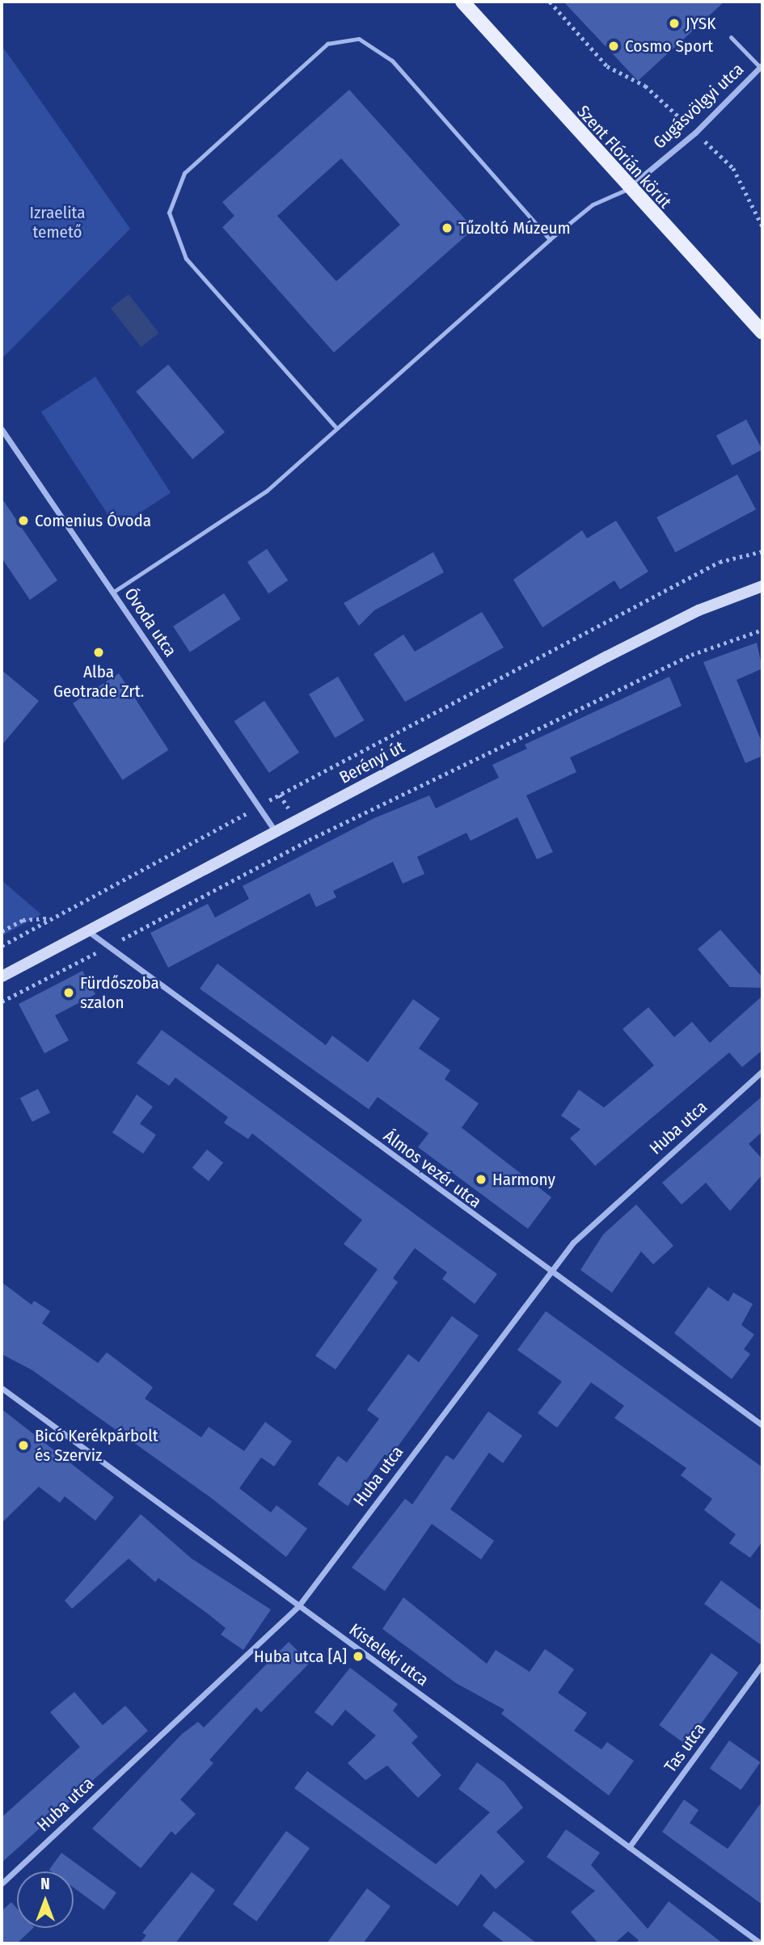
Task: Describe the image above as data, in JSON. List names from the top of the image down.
{
  "streets": {
    "main road": ["Szent Flórián körút", "Berényi út"],
    "street": [
      "Gugásvölgyi utca",
      "Óvoda utca",
      "Huba utca",
      "Álmos vezér utca",
      "Kisteleki utca",
      "Tas utca"
    ]
  },
  "crossings": [
    ["Gugásvölgyi utca", "Szent Flórián körút"],
    ["Óvoda utca", "Berényi út"],
    ["Berényi út", "Álmos vezér utca"],
    ["Huba utca", "Álmos vezér utca"],
    ["Huba utca", "Kisteleki utca"],
    ["Kisteleki utca", "Tas utca"]
  ],
  "parks": ["Izraelita temető"],
  "places": [
    "JYSK",
    "Cosmo Sport",
    "Tűzoltó Múzeum",
    "Comenius Óvoda",
    "Alba Geotrade Zrt.",
    "Fürdőszoba szalon",
    "Harmony",
    "Bicó Kerékpárbolt és Szerviz",
    "Huba utca [A]"
  ],
  "north": "top"
}
